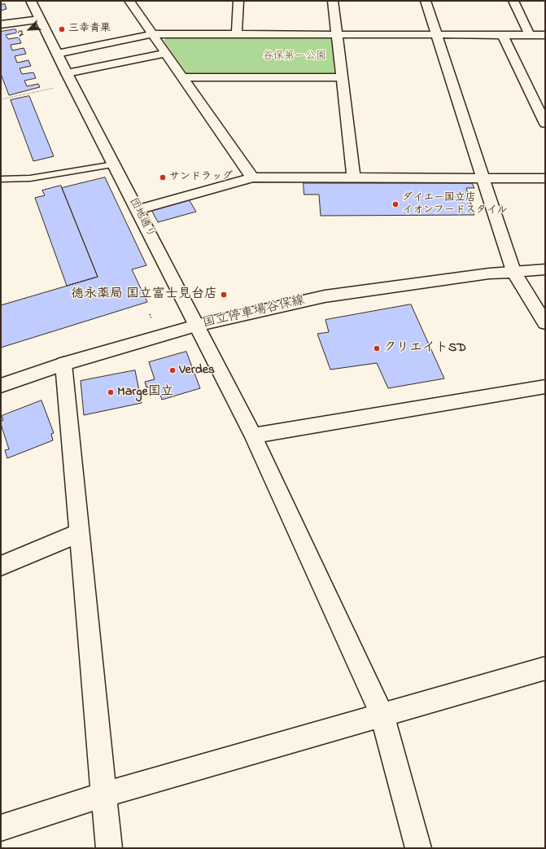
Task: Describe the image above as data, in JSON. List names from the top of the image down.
{
  "streets": {
    "street": ["団地通り", "国立停車場谷保線"]
  },
  "crossings": [
    ["団地通り", "国立停車場谷保線"]
  ],
  "parks": ["谷保第一公園"],
  "places": [
    "三幸青果",
    "サンドラッグ",
    "ダイエー国立店 イオンフードスタイル",
    "徳永薬局 国立富士見台店",
    "クリエイトSD",
    "Verdes",
    "Marge国立"
  ],
  "north": "bottom left"
}
